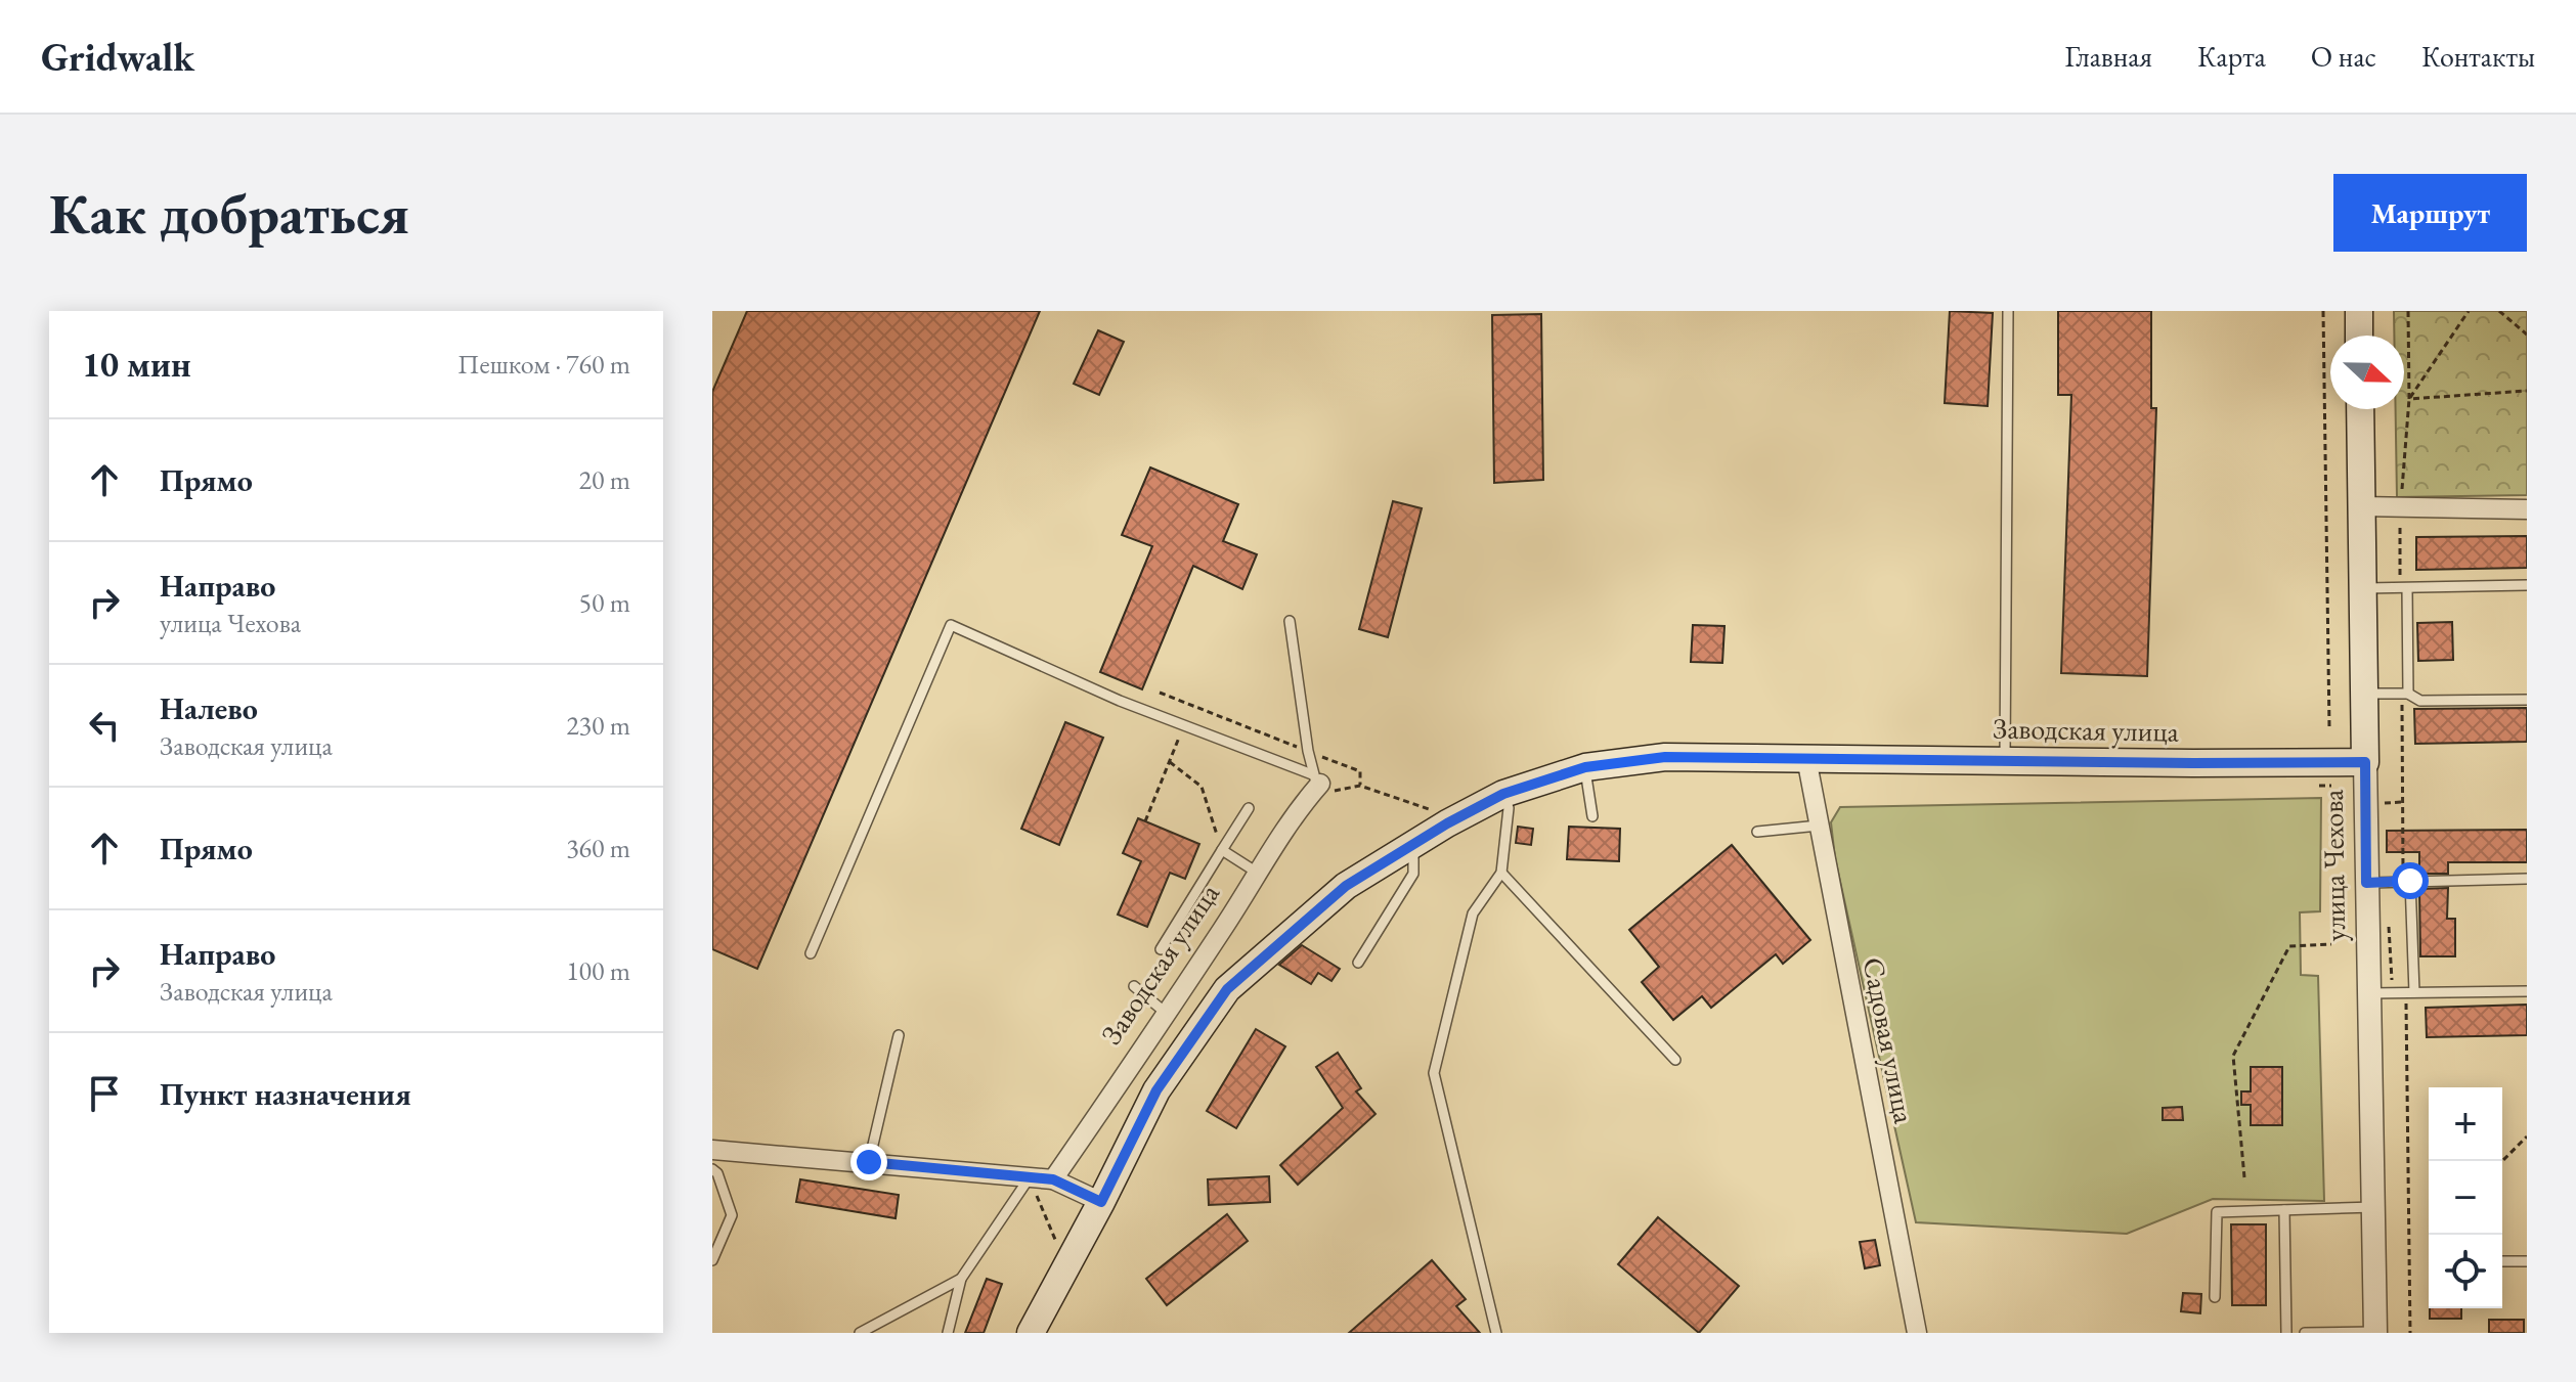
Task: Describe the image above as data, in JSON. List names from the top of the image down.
{
  "streets": {
    "main road": ["Заводская улица", "улица Чехова"],
    "street": ["Садовая улица"]
  },
  "crossings": [
    ["Заводская улица", "улица Чехова"],
    ["Заводская улица", "Садовая улица"]
  ],
  "north": "right",
  "page": {
    "header": "Gridwalk",
    "nav": [
      "Главная",
      "Карта",
      "О нас",
      "Контакты"
    ],
    "buttons": "Маршрут",
    "title": "Как добраться",
    "heading": ["10 мин", "Пешком · 760 m"],
    "list": [
      ["Прямо", "20 m"],
      ["Направо", "улица Чехова", "50 m"],
      ["Налево", "Заводская улица", "230 m"],
      ["Прямо", "360 m"],
      ["Направо", "Заводская улица", "100 m"],
      "Пункт назначения"
    ],
    "map_buttons": ["+", "−"]
  }
}
